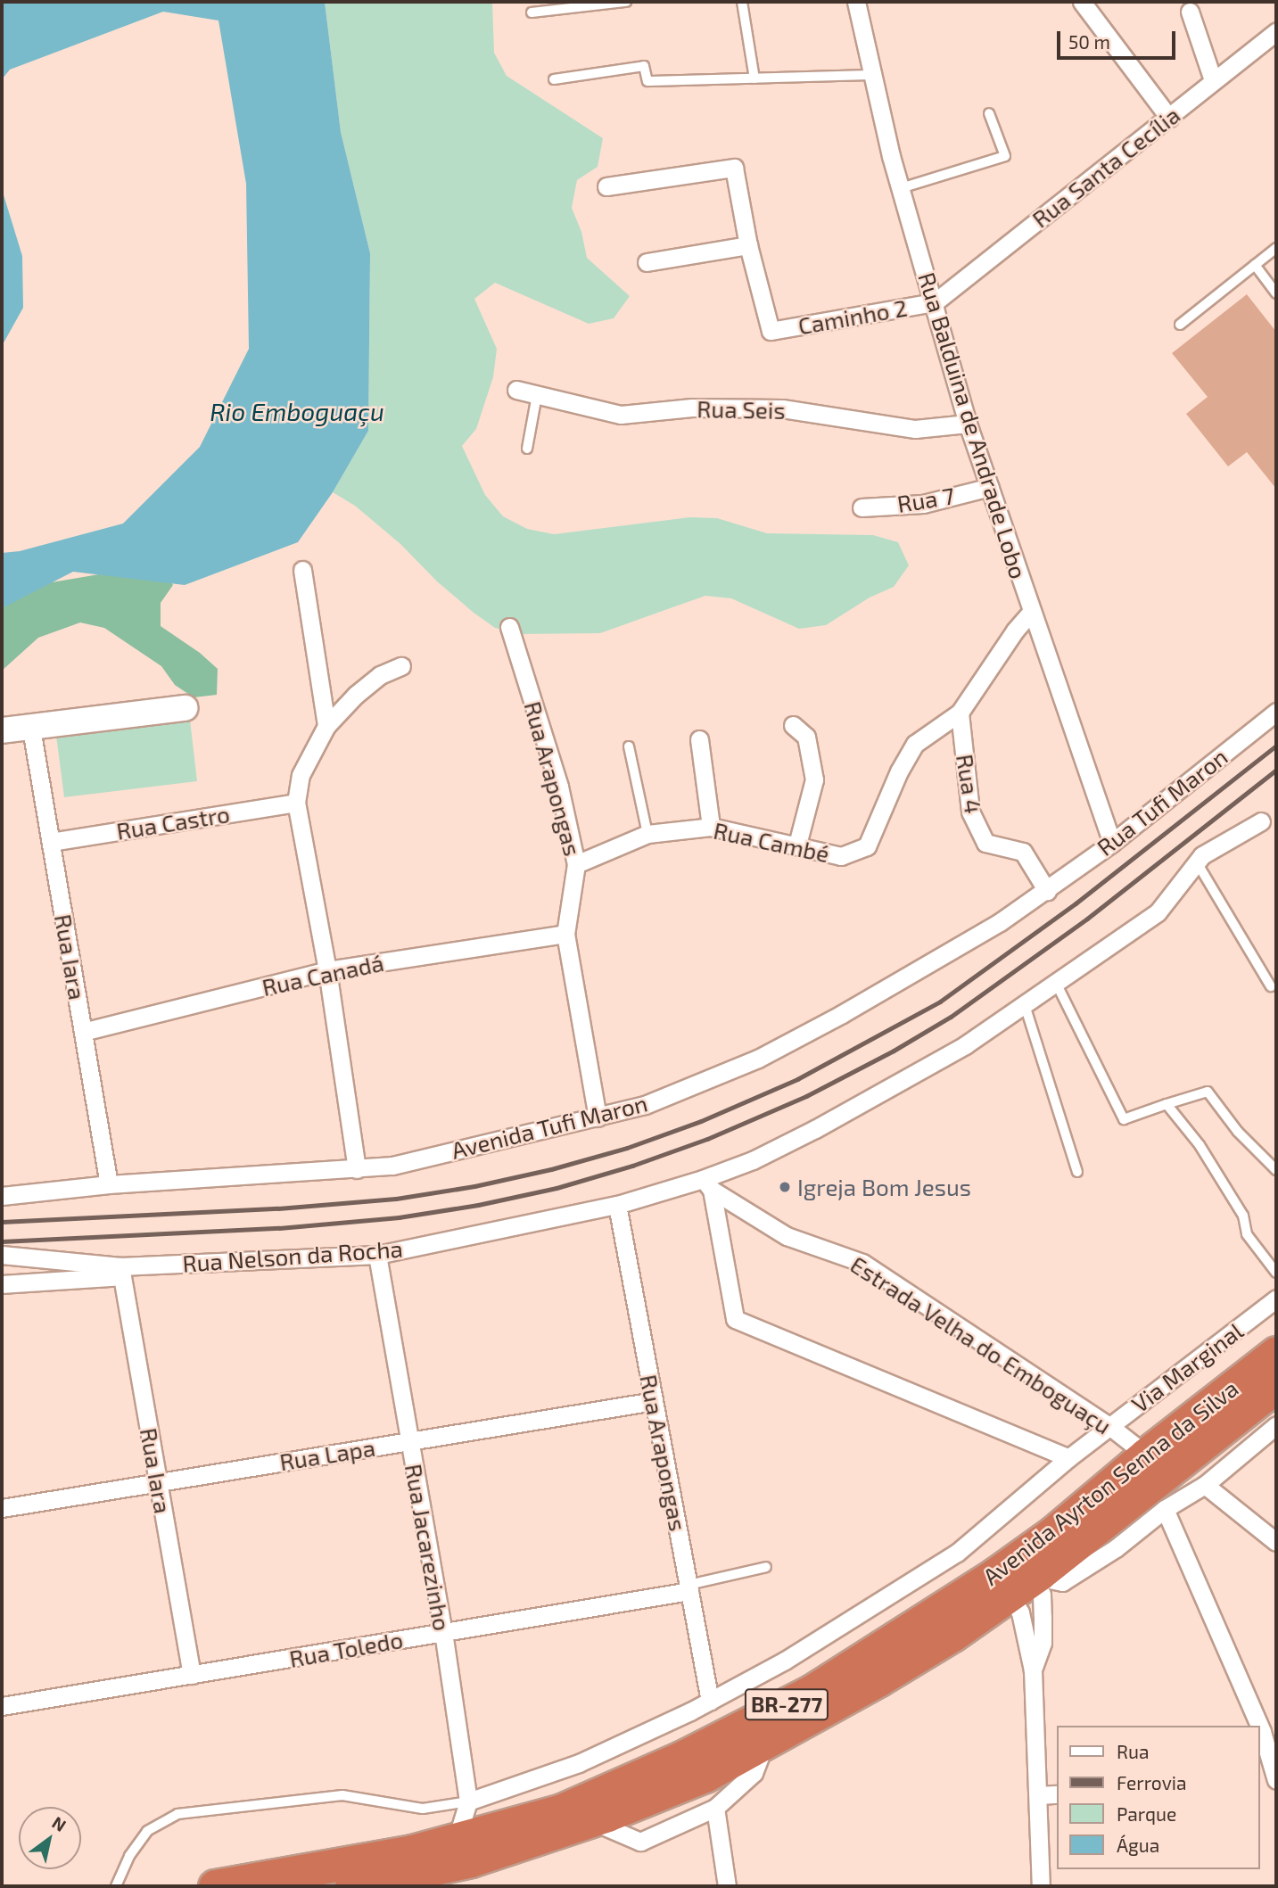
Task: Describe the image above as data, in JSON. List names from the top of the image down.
{
  "streets": {
    "highway": ["Avenida Ayrton Senna da Silva", "BR-277"],
    "street": [
      "Rua Santa Cecília",
      "Caminho 2",
      "Rua Seis",
      "Rua Balduina de Andrade Lobo",
      "Rua 7",
      "Rua Arapongas",
      "Rua 4",
      "Rua Tufi Maron",
      "Rua Castro",
      "Rua Cambé",
      "Rua Iara",
      "Rua Canadá",
      "Avenida Tufi Maron",
      "Rua Nelson da Rocha",
      "Estrada Velha do Emboguaçu",
      "Via Marginal",
      "Rua Lapa",
      "Rua Jacarezinho",
      "Rua Toledo"
    ]
  },
  "crossings": [
    ["Rua Santa Cecília", "Caminho 2"],
    ["Rua Santa Cecília", "Rua Balduina de Andrade Lobo"],
    ["Caminho 2", "Rua Balduina de Andrade Lobo"],
    ["Rua Seis", "Rua Balduina de Andrade Lobo"],
    ["Rua Balduina de Andrade Lobo", "Rua 7"],
    ["Rua Balduina de Andrade Lobo", "Rua Tufi Maron"],
    ["Rua Balduina de Andrade Lobo", "Rua Cambé"],
    ["Rua Arapongas", "Rua Cambé"],
    ["Rua Arapongas", "Rua Canadá"],
    ["Rua Arapongas", "Avenida Tufi Maron"],
    ["Rua Arapongas", "Rua Nelson da Rocha"],
    ["Rua Arapongas", "Via Marginal"],
    ["Rua Arapongas", "Rua Lapa"],
    ["Rua Arapongas", "Rua Toledo"],
    ["Rua 4", "Rua Tufi Maron"],
    ["Rua 4", "Rua Cambé"],
    ["Rua 4", "Avenida Tufi Maron"],
    ["Rua Tufi Maron", "Avenida Tufi Maron"],
    ["Rua Castro", "Rua Iara"],
    ["Rua Iara", "Rua Canadá"],
    ["Rua Iara", "Avenida Tufi Maron"],
    ["Rua Iara", "Rua Nelson da Rocha"],
    ["Rua Iara", "Rua Lapa"],
    ["Rua Iara", "Rua Toledo"],
    ["Rua Nelson da Rocha", "Estrada Velha do Emboguaçu"],
    ["Rua Nelson da Rocha", "Rua Jacarezinho"],
    ["Estrada Velha do Emboguaçu", "Via Marginal"],
    ["Estrada Velha do Emboguaçu", "Avenida Ayrton Senna da Silva"],
    ["Via Marginal", "Rua Jacarezinho"],
    ["Rua Lapa", "Rua Jacarezinho"],
    ["Avenida Ayrton Senna da Silva", "Rua Jacarezinho"],
    ["Rua Jacarezinho", "Rua Toledo"]
  ],
  "water": ["Rio Emboguaçu"],
  "places": ["Igreja Bom Jesus"],
  "legend": [
    "Rua",
    "Ferrovia",
    "Parque",
    "Água"
  ],
  "scale_bar": "50 m",
  "north": "top right"
}
